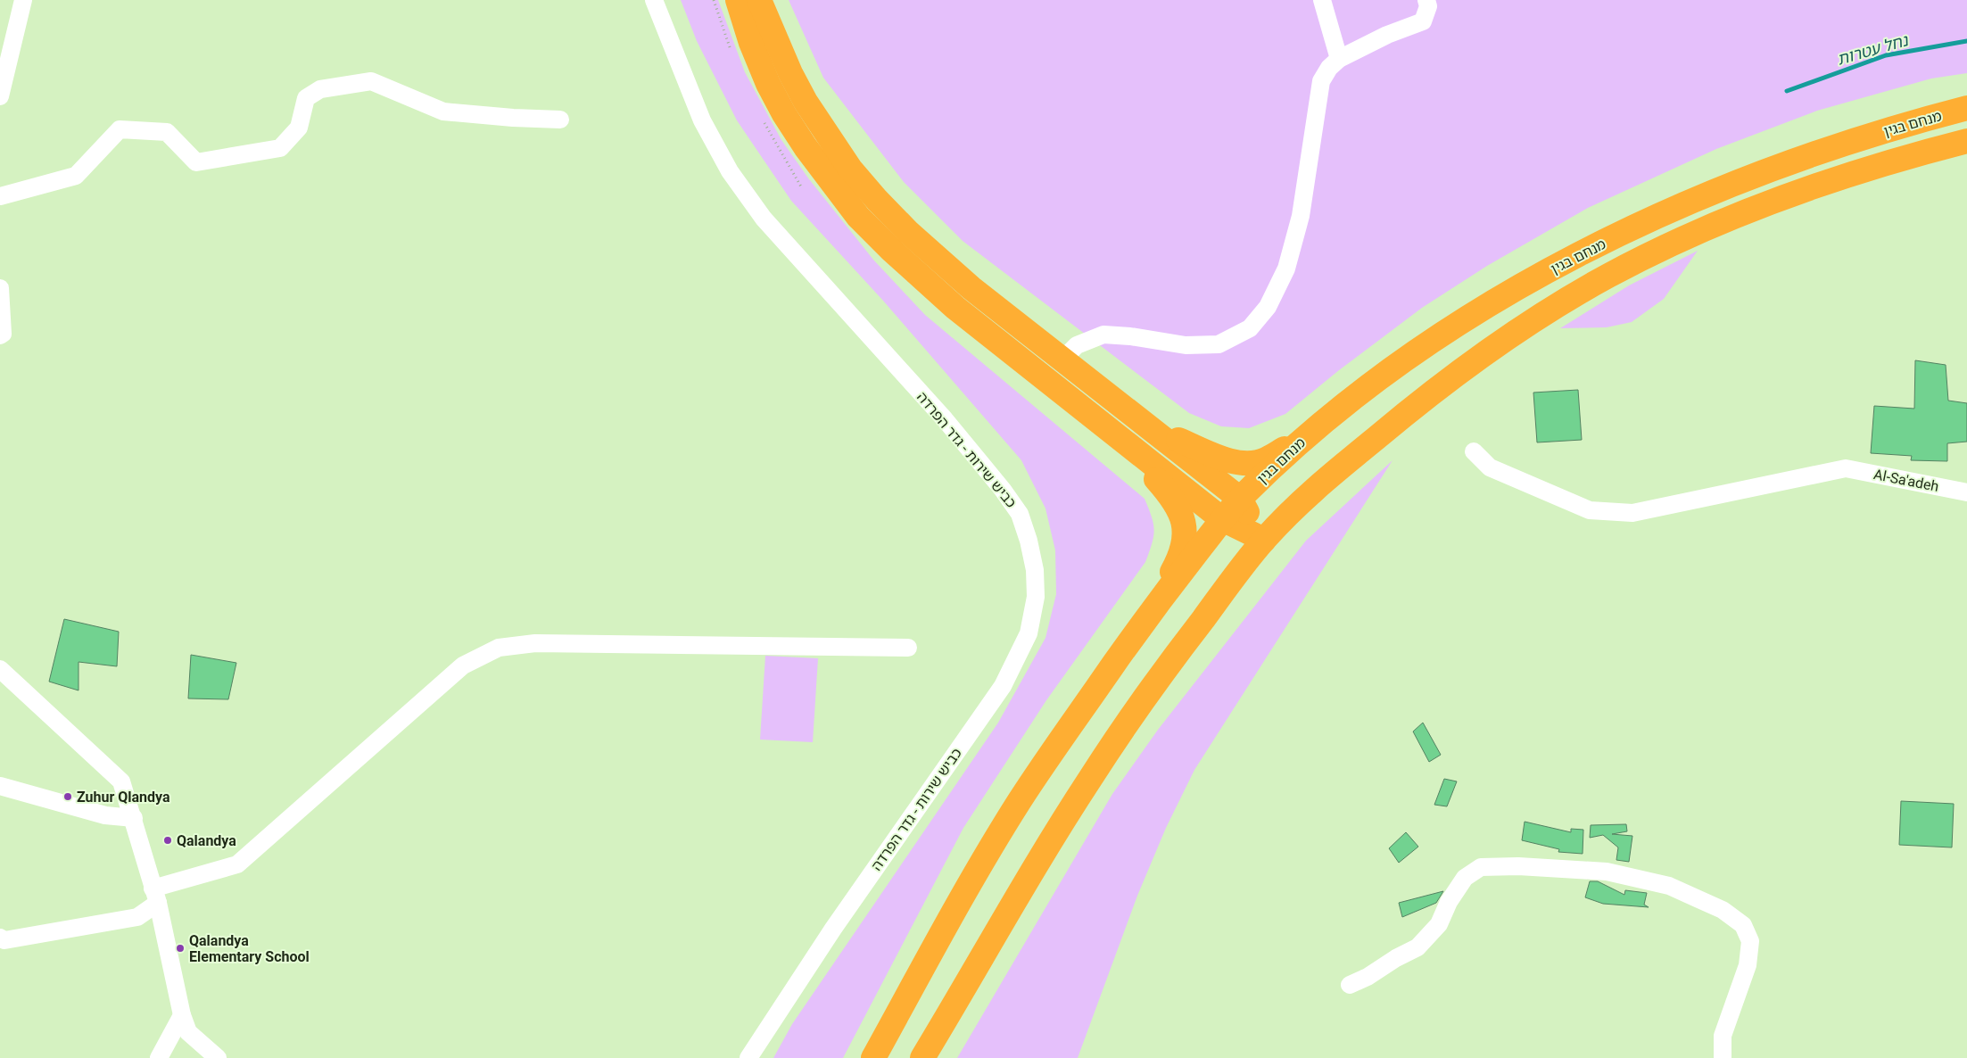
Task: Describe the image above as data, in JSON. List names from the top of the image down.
{
  "streets": {
    "highway": ["מנחם בגין"],
    "street": ["כביש שירות - גדר הפרדה", "Al-Sa'adeh"]
  },
  "water": ["נחל עטרות"],
  "places": ["Zuhur Qlandya", "Qalandya", "Qalandya Elementary School"]
}
